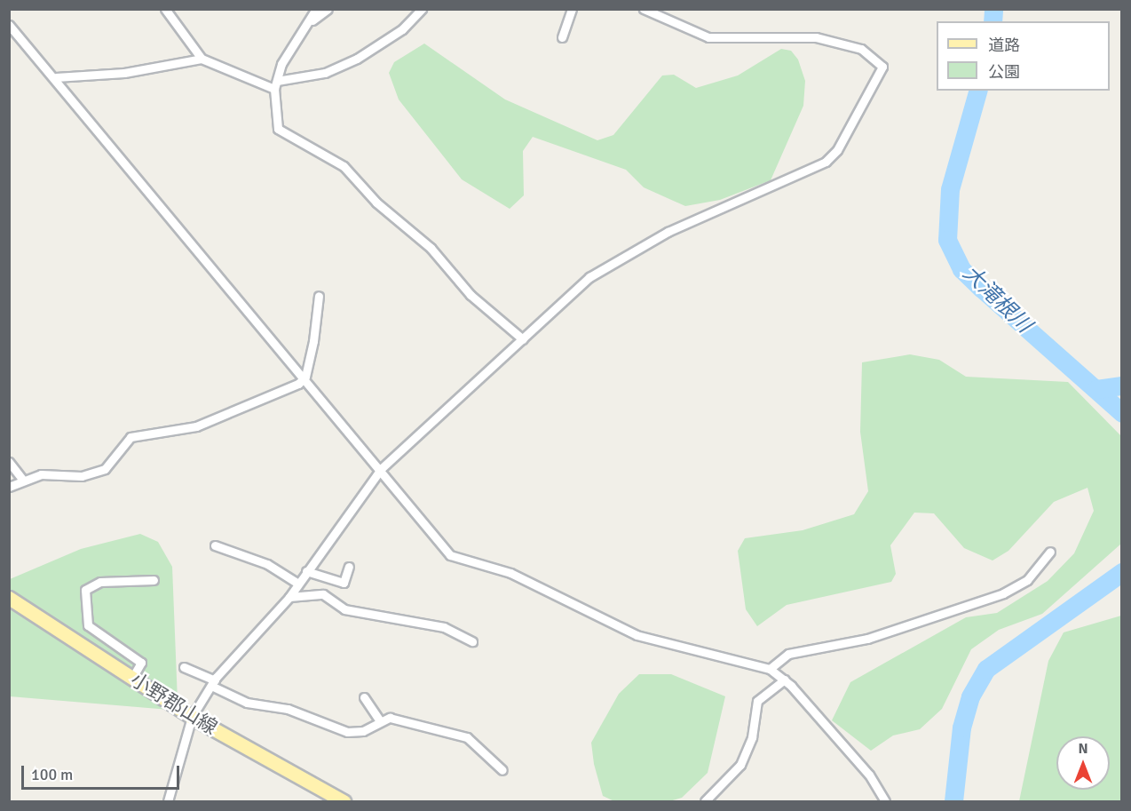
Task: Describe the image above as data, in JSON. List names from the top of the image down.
{
  "streets": {
    "main road": ["小野郡山線"]
  },
  "water": ["大滝根川"],
  "legend": ["道路", "公園"],
  "scale_bar": "100 m",
  "north": "top"
}
